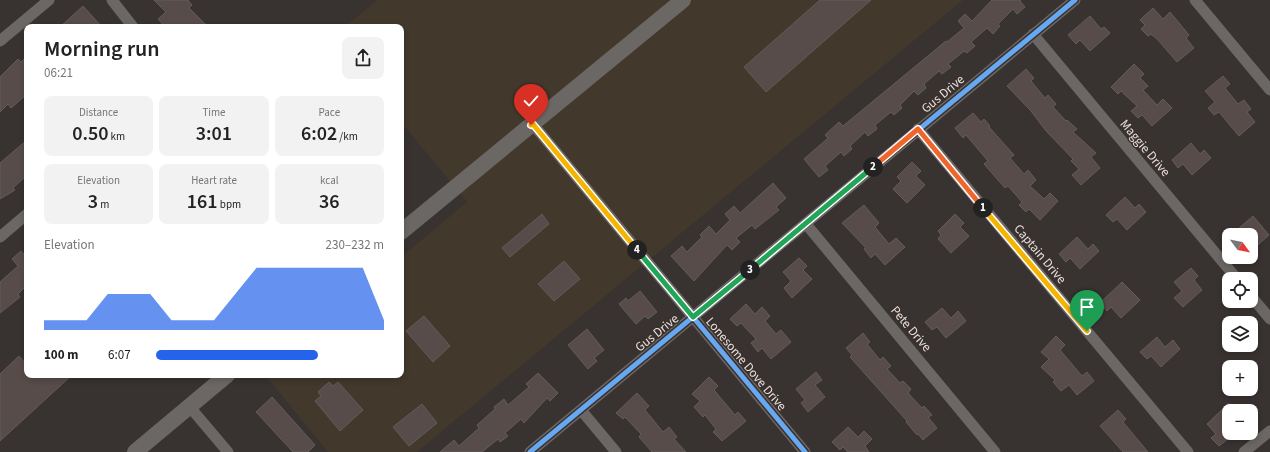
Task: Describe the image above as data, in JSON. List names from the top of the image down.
{
  "streets": {
    "street": [
      "Gus Drive",
      "Maggie Drive",
      "Captain Drive",
      "Pete Drive",
      "Lonesome Dove Drive"
    ]
  },
  "crossings": [
    ["Gus Drive", "Maggie Drive"],
    ["Gus Drive", "Captain Drive"],
    ["Gus Drive", "Pete Drive"],
    ["Gus Drive", "Lonesome Dove Drive"]
  ],
  "north": "bottom right",
  "page": {
    "heading": ["Morning run", "06:21"],
    "stats": [
      ["Distance", "0.50 km"],
      ["Time", "3:01"],
      ["Pace", "6:02 /km"],
      ["Elevation", "3 m"],
      ["Heart rate", "161 bpm"],
      ["kcal", "36"]
    ],
    "pins": [
      "2",
      "1",
      "4",
      "3"
    ],
    "map_buttons": ["+", "−"],
    "chart": ["Elevation", "230–232 m"],
    "list": [
      {
        "name": "100 m",
        "note": "6:07"
      }
    ]
  }
}
